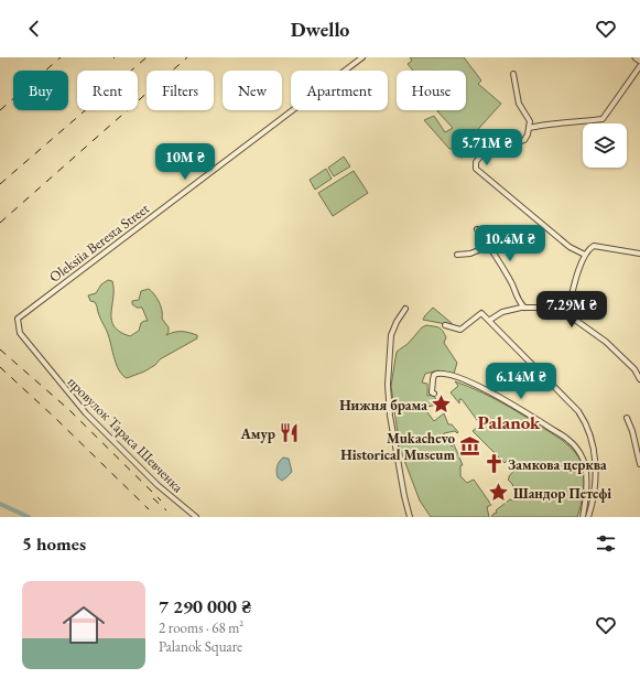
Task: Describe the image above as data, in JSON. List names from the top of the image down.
{
  "streets": {
    "street": ["Oleksiia Beresta Street", "провулок Тараса Шевченка"]
  },
  "crossings": [
    ["Oleksiia Beresta Street", "провулок Тараса Шевченка"]
  ],
  "districts": ["Palanok"],
  "places": {
    "place": ["Нижня брама", "Шандор Петефі"],
    "restaurant": ["Амур"],
    "museum": ["Mukachevo Historical Museum"],
    "church": ["Замкова церква"]
  },
  "page": {
    "header": "Dwello",
    "chip": [
      "Buy",
      "Rent",
      "Filters",
      "New",
      "Apartment",
      "House"
    ],
    "price": [
      "5.71M ₴",
      "10M ₴",
      "10.4M ₴",
      "7.29M ₴",
      "6.14M ₴"
    ],
    "heading": "5 homes",
    "list": [
      {
        "name": "7 290 000 ₴",
        "note": "2 rooms · 68 m² · Palanok Square"
      }
    ]
  }
}
